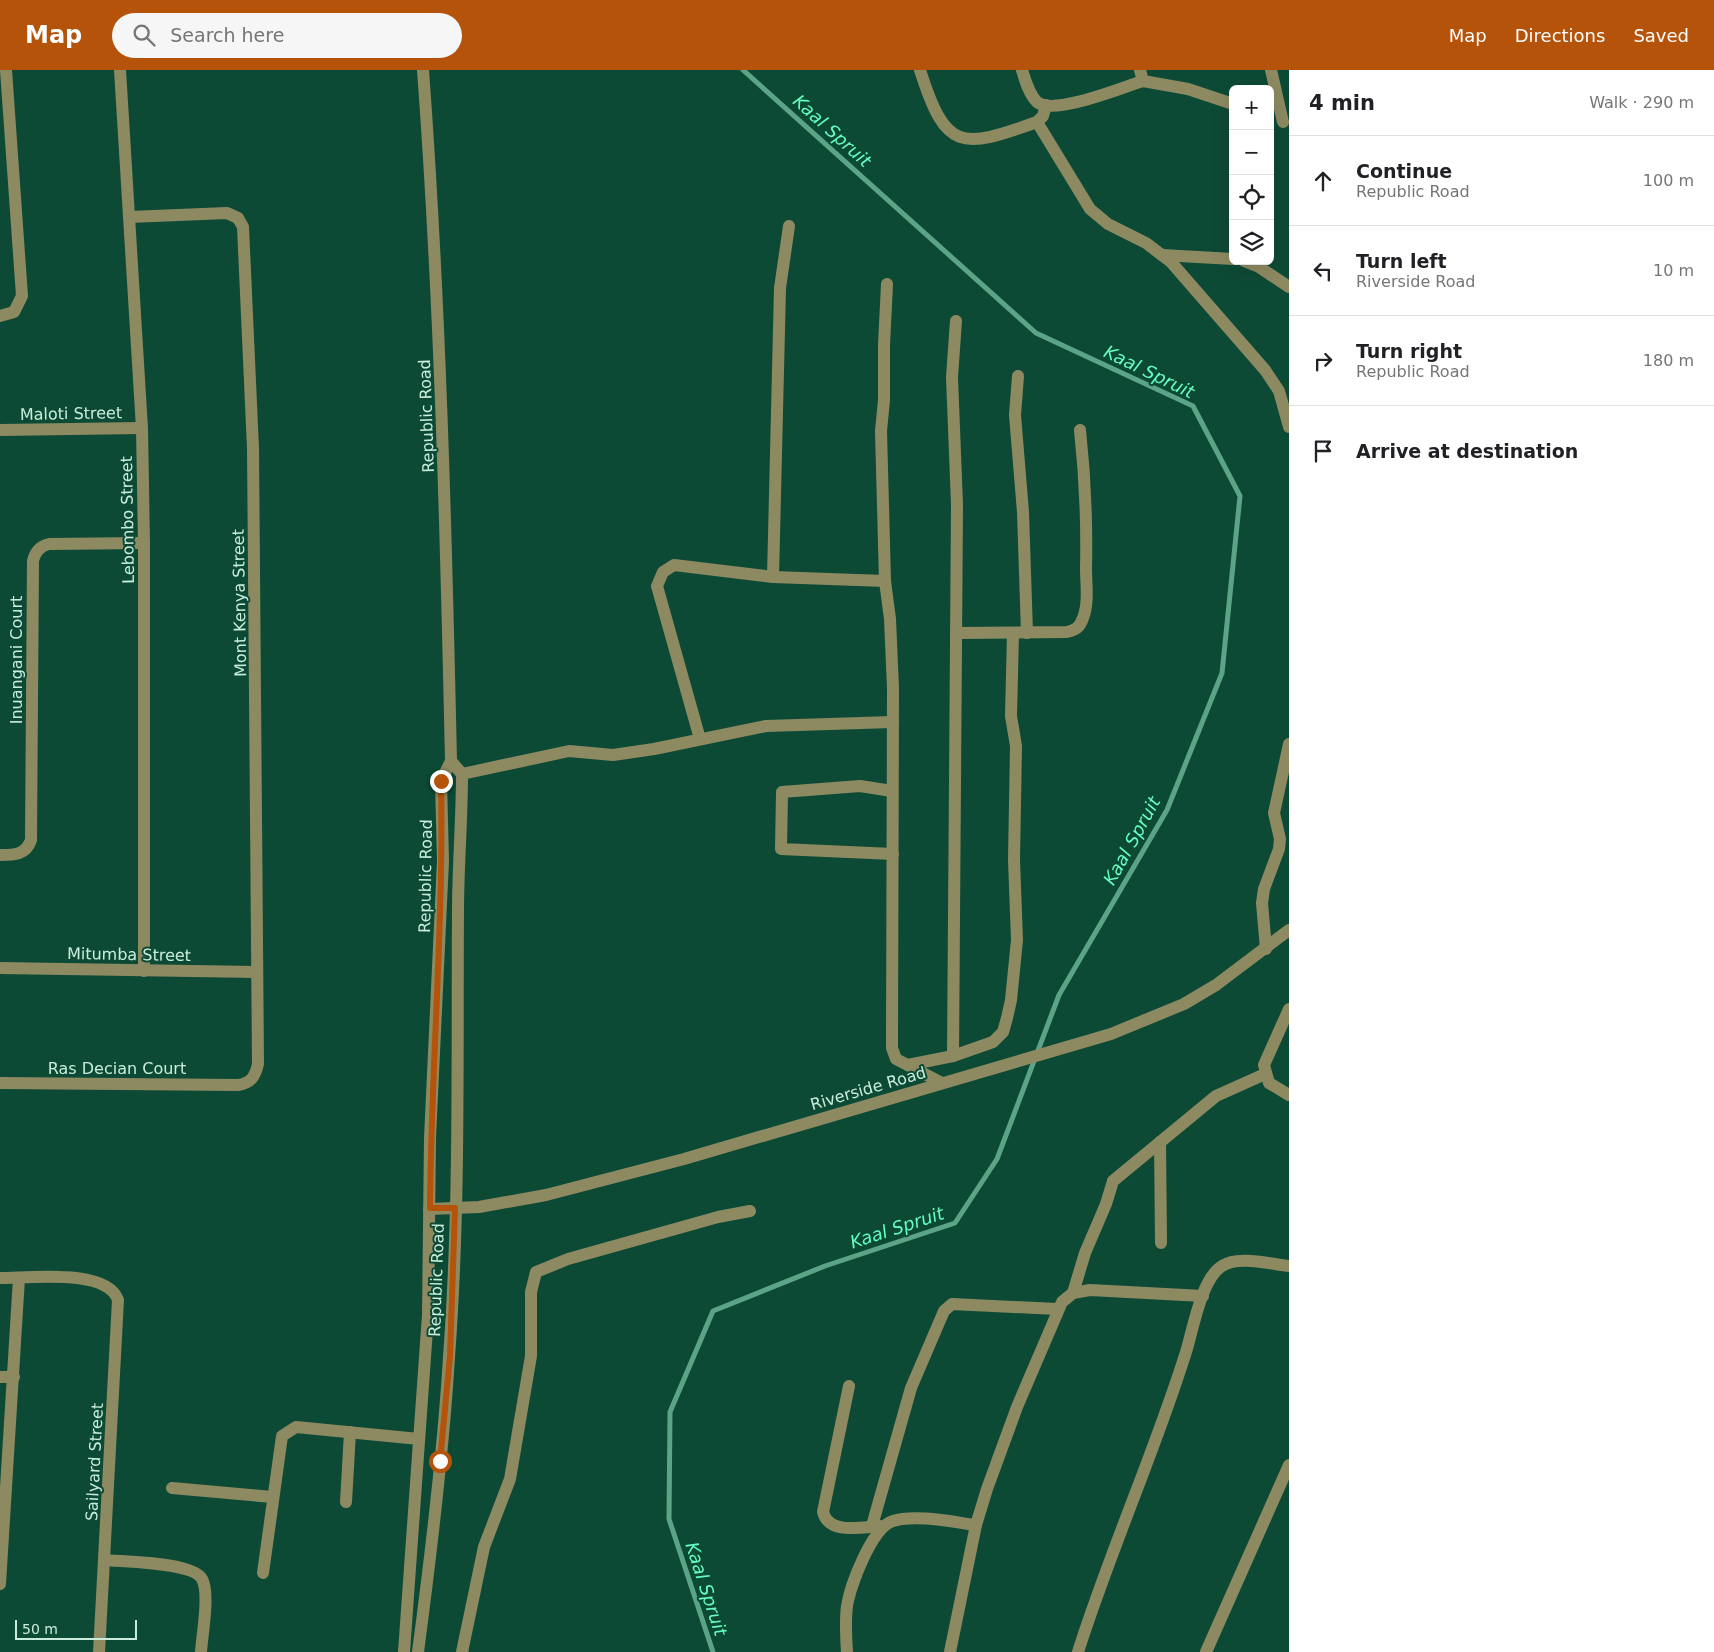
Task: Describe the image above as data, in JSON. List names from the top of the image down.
{
  "streets": {
    "street": [
      "Maloti Street",
      "Republic Road",
      "Lebombo Street",
      "Mont Kenya Street",
      "Inuangani Court",
      "Mitumba Street",
      "Ras Decian Court",
      "Riverside Road",
      "Sailyard Street"
    ]
  },
  "crossings": [
    ["Maloti Street", "Lebombo Street"],
    ["Republic Road", "Riverside Road"],
    ["Lebombo Street", "Mont Kenya Street"],
    ["Lebombo Street", "Inuangani Court"],
    ["Lebombo Street", "Mitumba Street"],
    ["Mont Kenya Street", "Mitumba Street"],
    ["Mont Kenya Street", "Ras Decian Court"]
  ],
  "water": ["Kaal Spruit"],
  "scale_bar": "50 m",
  "page": {
    "header": "Map",
    "search": "Search here",
    "nav": ["Map", "Directions", "Saved"],
    "heading": ["4 min", "Walk · 290 m"],
    "map_buttons": ["+", "−"],
    "list": [
      ["Continue", "Republic Road", "100 m"],
      ["Turn left", "Riverside Road", "10 m"],
      ["Turn right", "Republic Road", "180 m"],
      "Arrive at destination"
    ],
    "scale": "50 m"
  }
}
